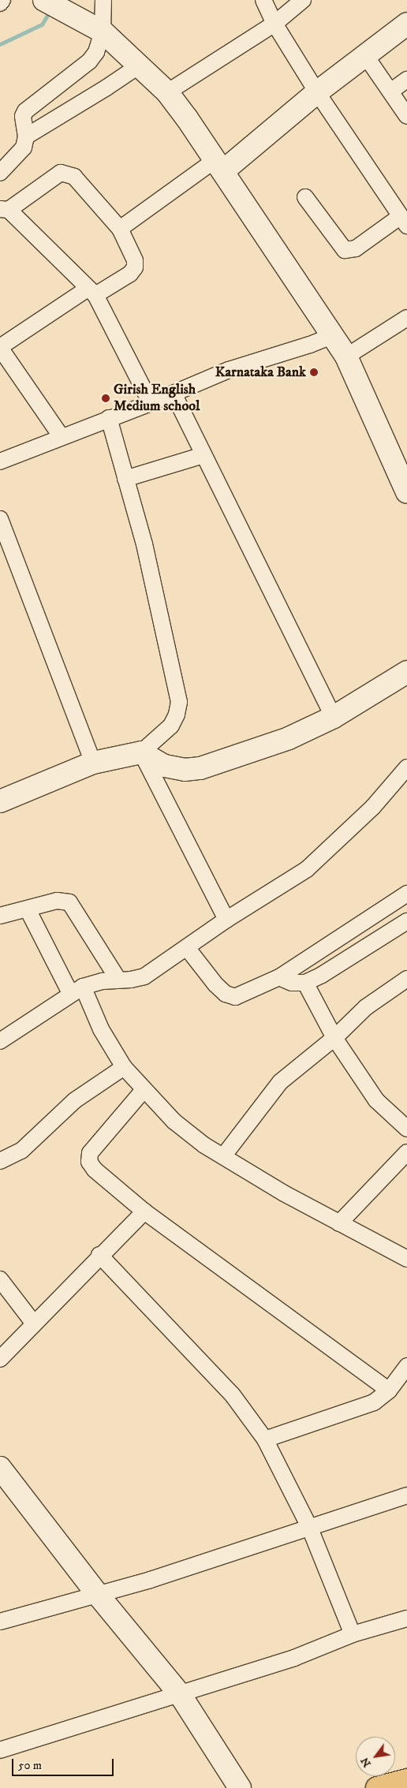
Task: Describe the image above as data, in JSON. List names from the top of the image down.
{
  "places": ["Karnataka Bank", "Girish English Medium school"],
  "scale_bar": "50 m",
  "north": "bottom left"
}
